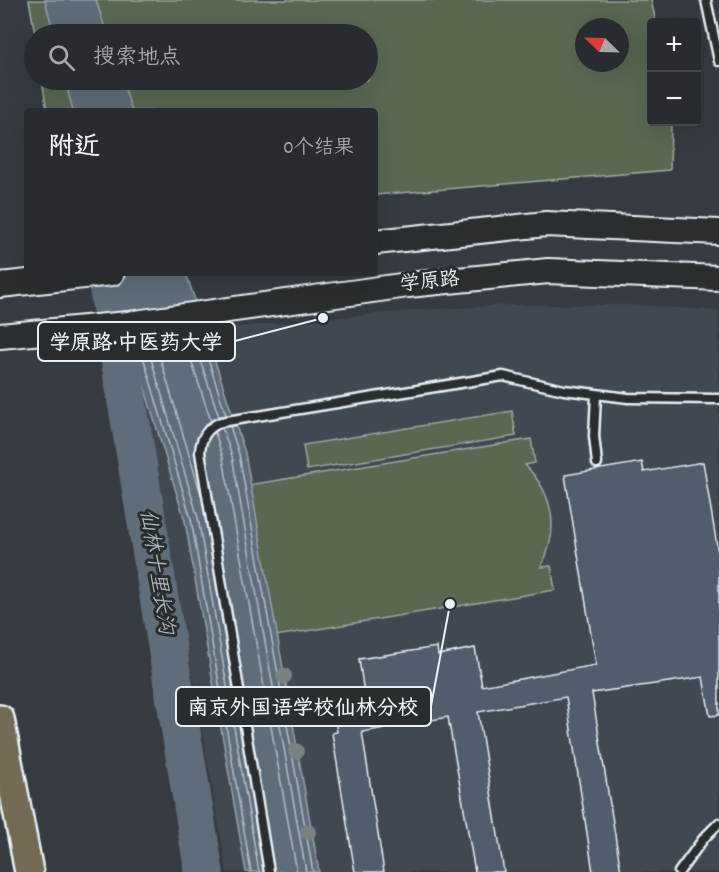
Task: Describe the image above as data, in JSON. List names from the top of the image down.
{
  "streets": {
    "street": ["学原路"]
  },
  "water": ["仙林十里长沟"],
  "places": ["学原路·中医药大学", "南京外国语学校仙林分校"],
  "north": "top left",
  "page": {
    "map_buttons": ["+", "−"],
    "search": "搜索地点",
    "heading": ["附近", "0个结果"]
  }
}
